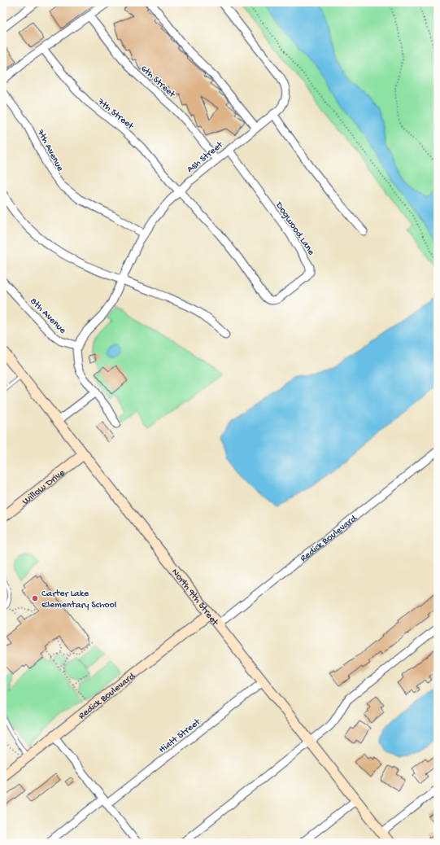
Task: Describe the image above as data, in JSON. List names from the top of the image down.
{
  "streets": {
    "street": [
      "6th Street",
      "7th Street",
      "7th Avenue",
      "Ash Street",
      "Dogwood Lane",
      "8th Avenue",
      "Willow Drive",
      "Redick Boulevard",
      "North 9th Street",
      "Hiatt Street"
    ]
  },
  "crossings": [
    ["6th Street", "Ash Street"],
    ["7th Street", "Ash Street"],
    ["7th Street", "Dogwood Lane"],
    ["7th Avenue", "Ash Street"],
    ["Ash Street", "Dogwood Lane"],
    ["Ash Street", "8th Avenue"],
    ["Willow Drive", "North 9th Street"],
    ["Redick Boulevard", "North 9th Street"],
    ["North 9th Street", "Hiatt Street"]
  ],
  "places": ["Carter Lake Elementary School"]
}
